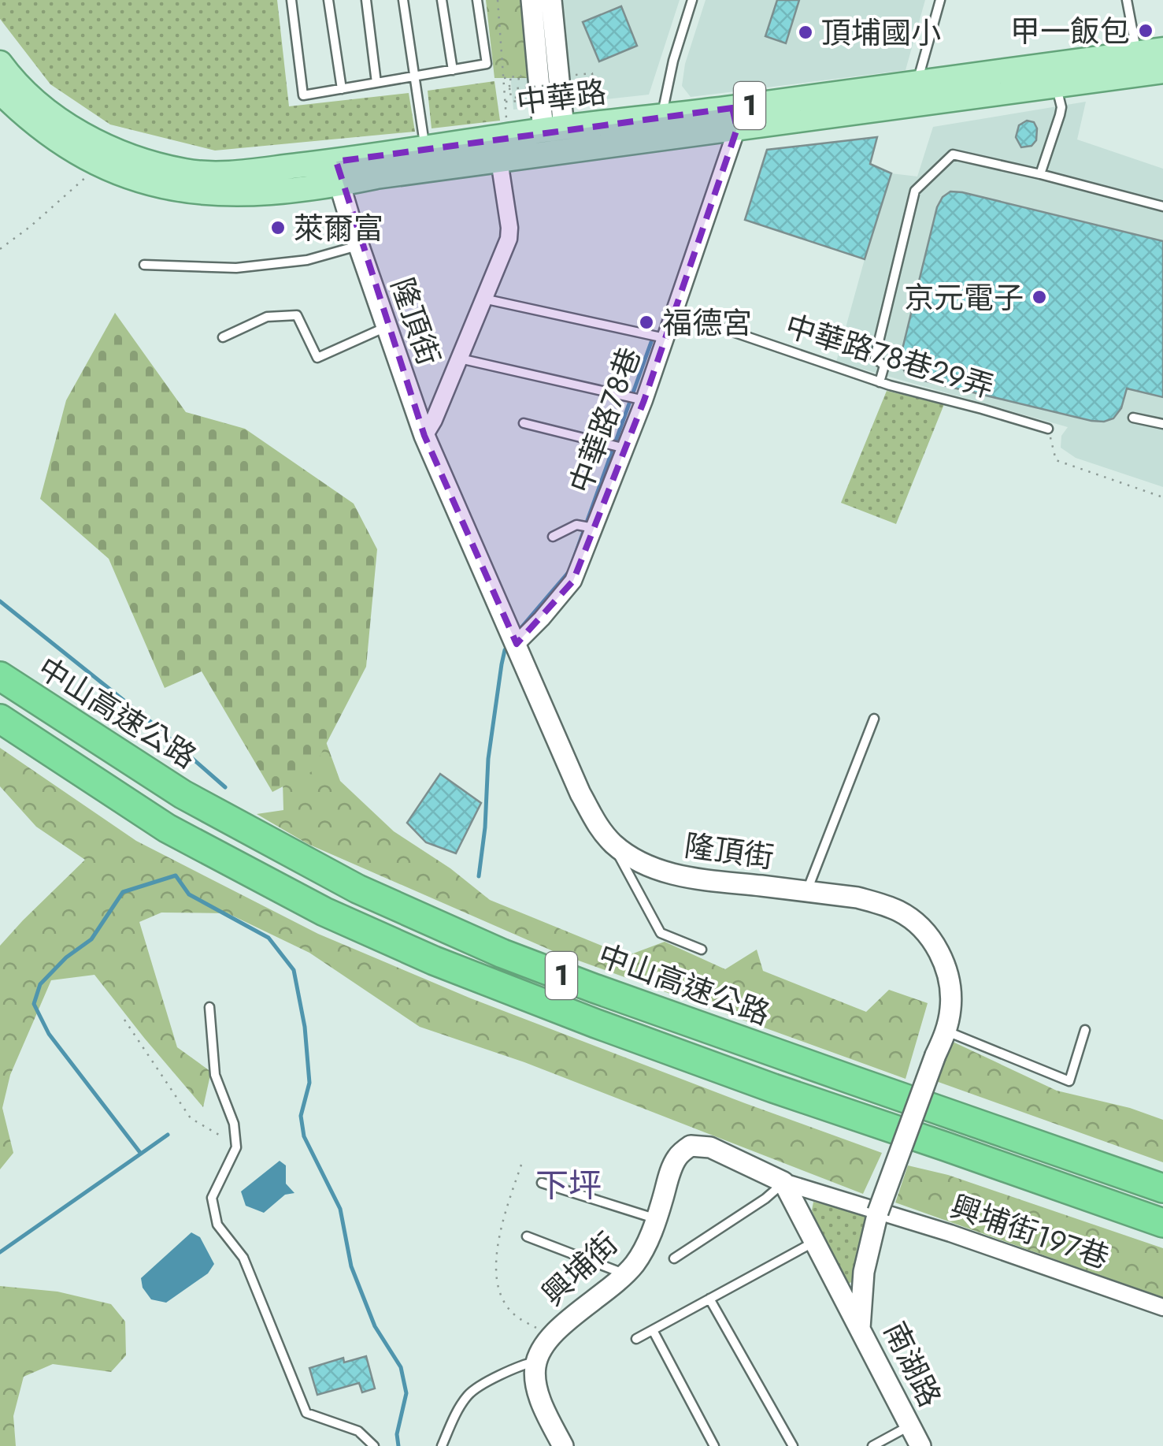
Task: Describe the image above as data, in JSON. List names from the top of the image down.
{
  "streets": {
    "highway": ["1", "中山高速公路"],
    "main road": ["中華路"],
    "street": [
      "隆頂街",
      "中華路78巷",
      "興埔街197巷",
      "興埔街",
      "南湖路"
    ],
    "lane": ["中華路78巷29弄"]
  },
  "crossings": [
    ["中華路", "隆頂街"],
    ["中華路", "中華路78巷"],
    ["隆頂街", "中華路78巷"],
    ["隆頂街", "南湖路"],
    ["中華路78巷29弄", "中華路78巷"],
    ["興埔街197巷", "興埔街"],
    ["興埔街197巷", "南湖路"],
    ["興埔街", "南湖路"]
  ],
  "districts": ["下坪"],
  "places": [
    "甲一飯包",
    "頂埔國小",
    "萊爾富",
    "京元電子",
    "福德宮"
  ]
}
